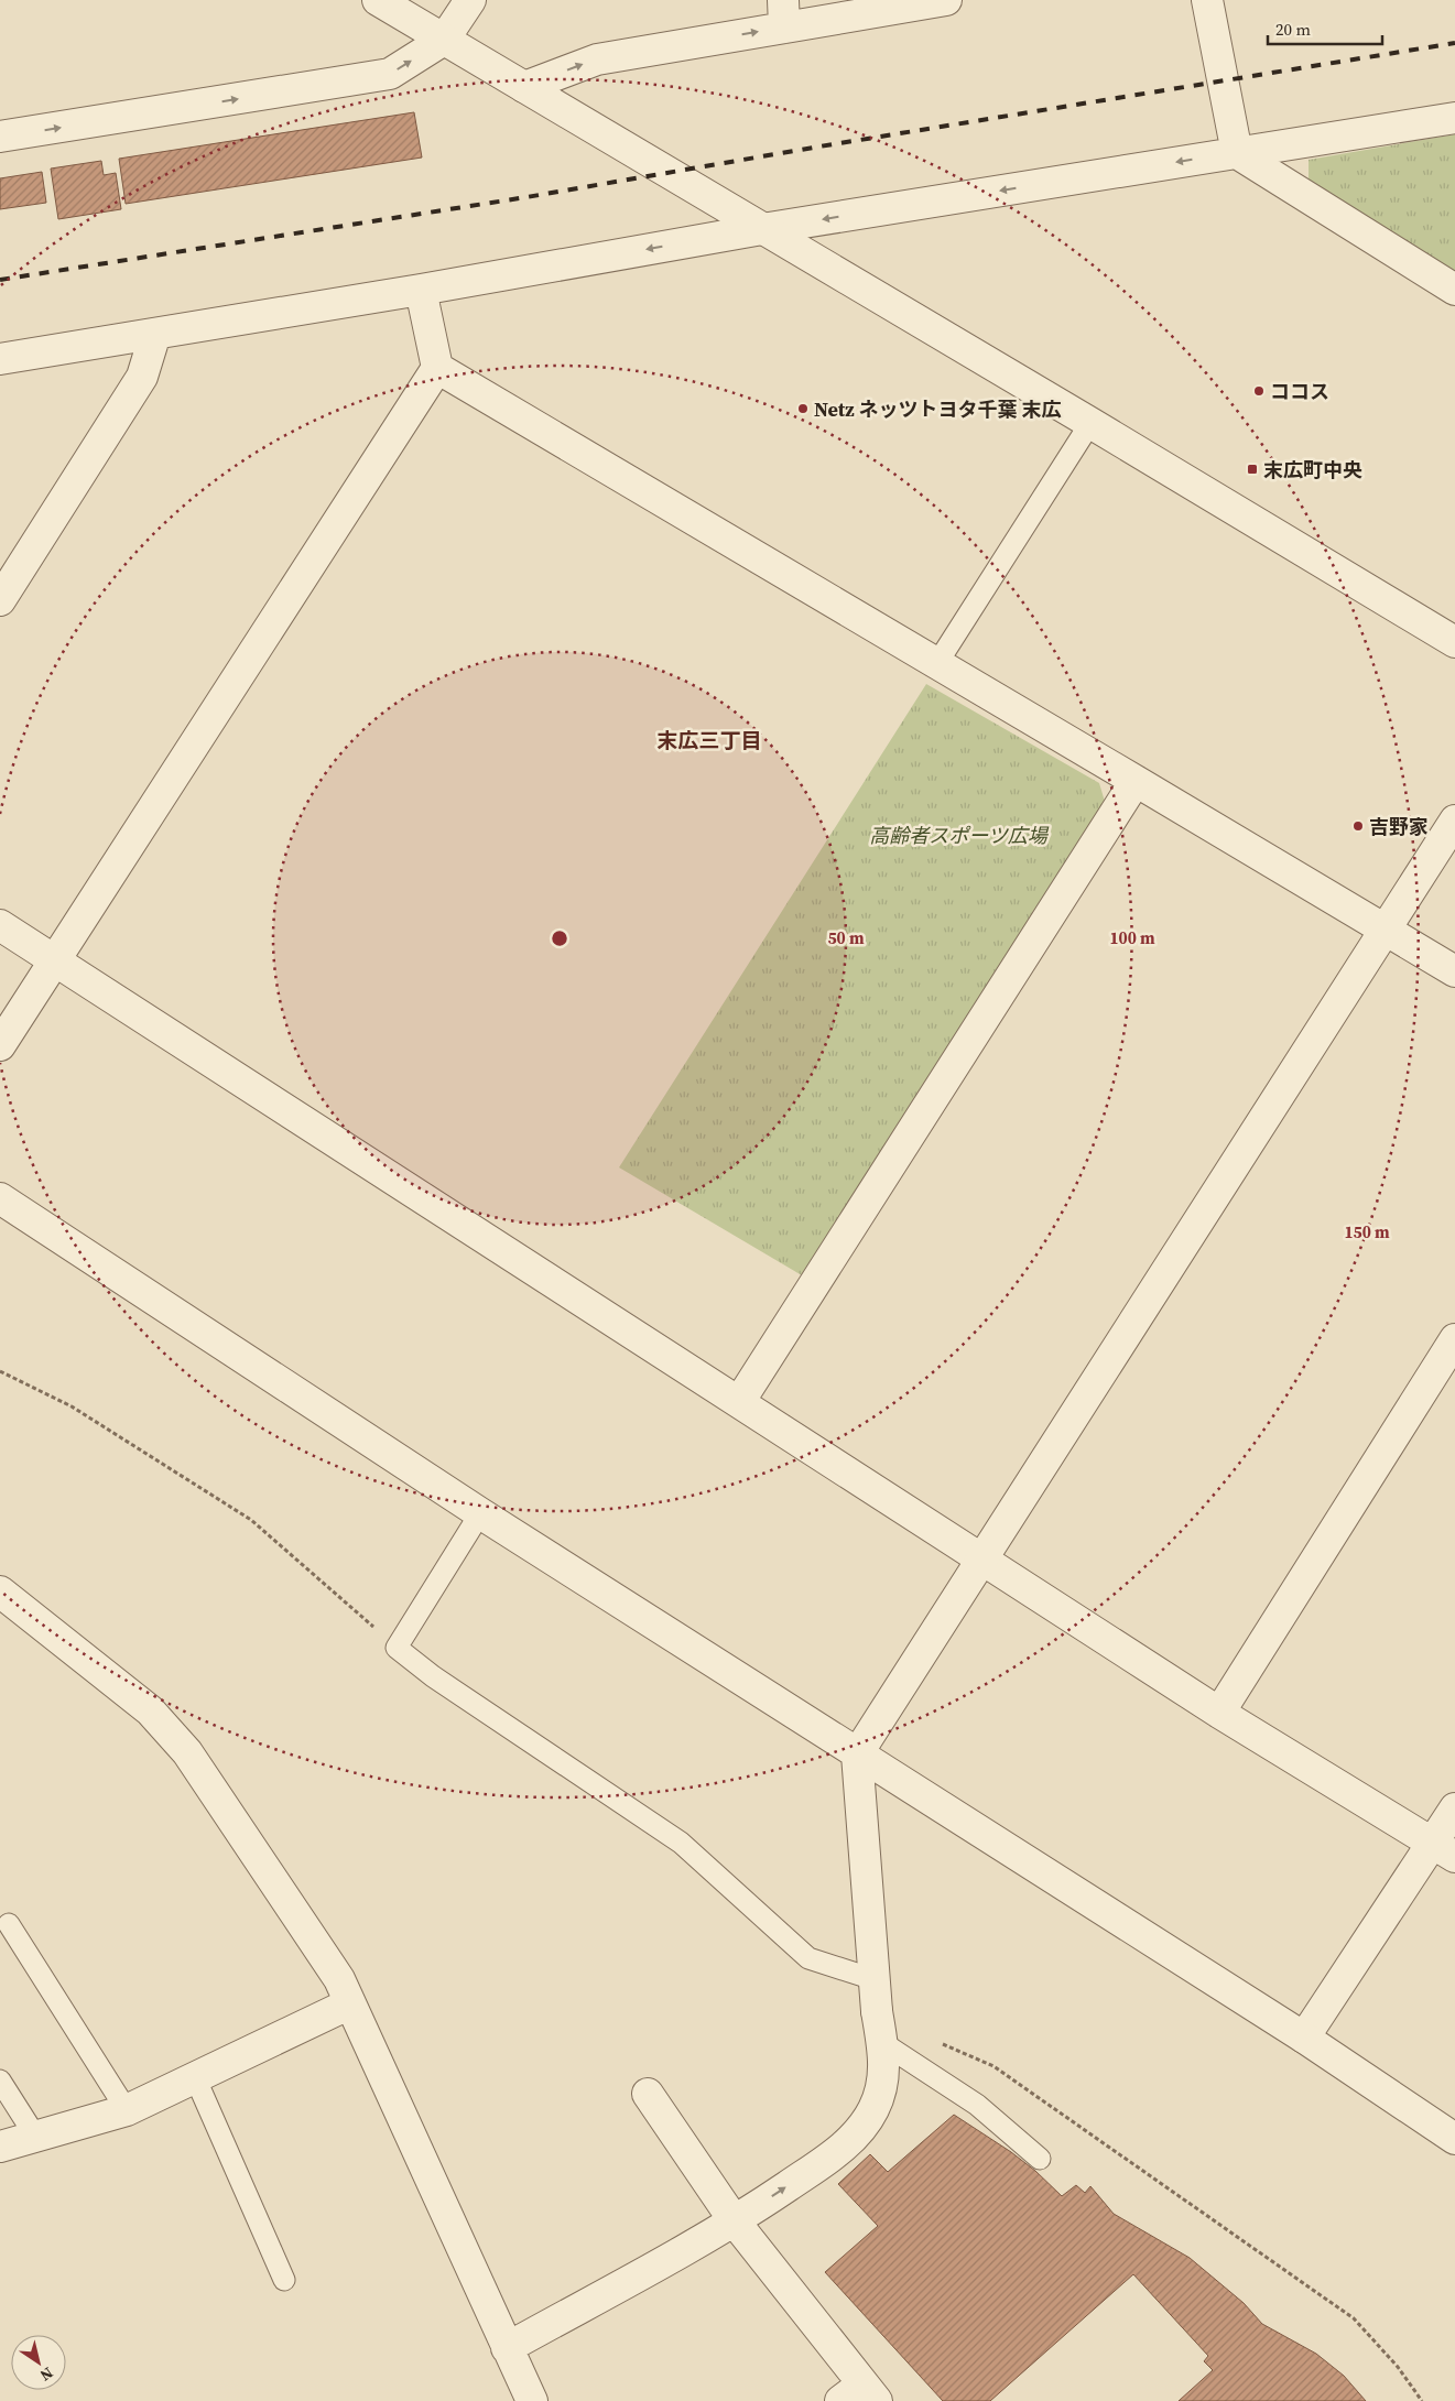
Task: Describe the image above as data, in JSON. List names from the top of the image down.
{
  "districts": ["末広三丁目"],
  "parks": ["高齢者スポーツ広場"],
  "places": {
    "other": ["ココス", "Netz ネッツトヨタ千葉 末広", "吉野家"],
    "transit": ["末広町中央"]
  },
  "scale_bar": "20 m",
  "north": "bottom right",
  "rings": ["50 m", "100 m", "150 m"]
}
